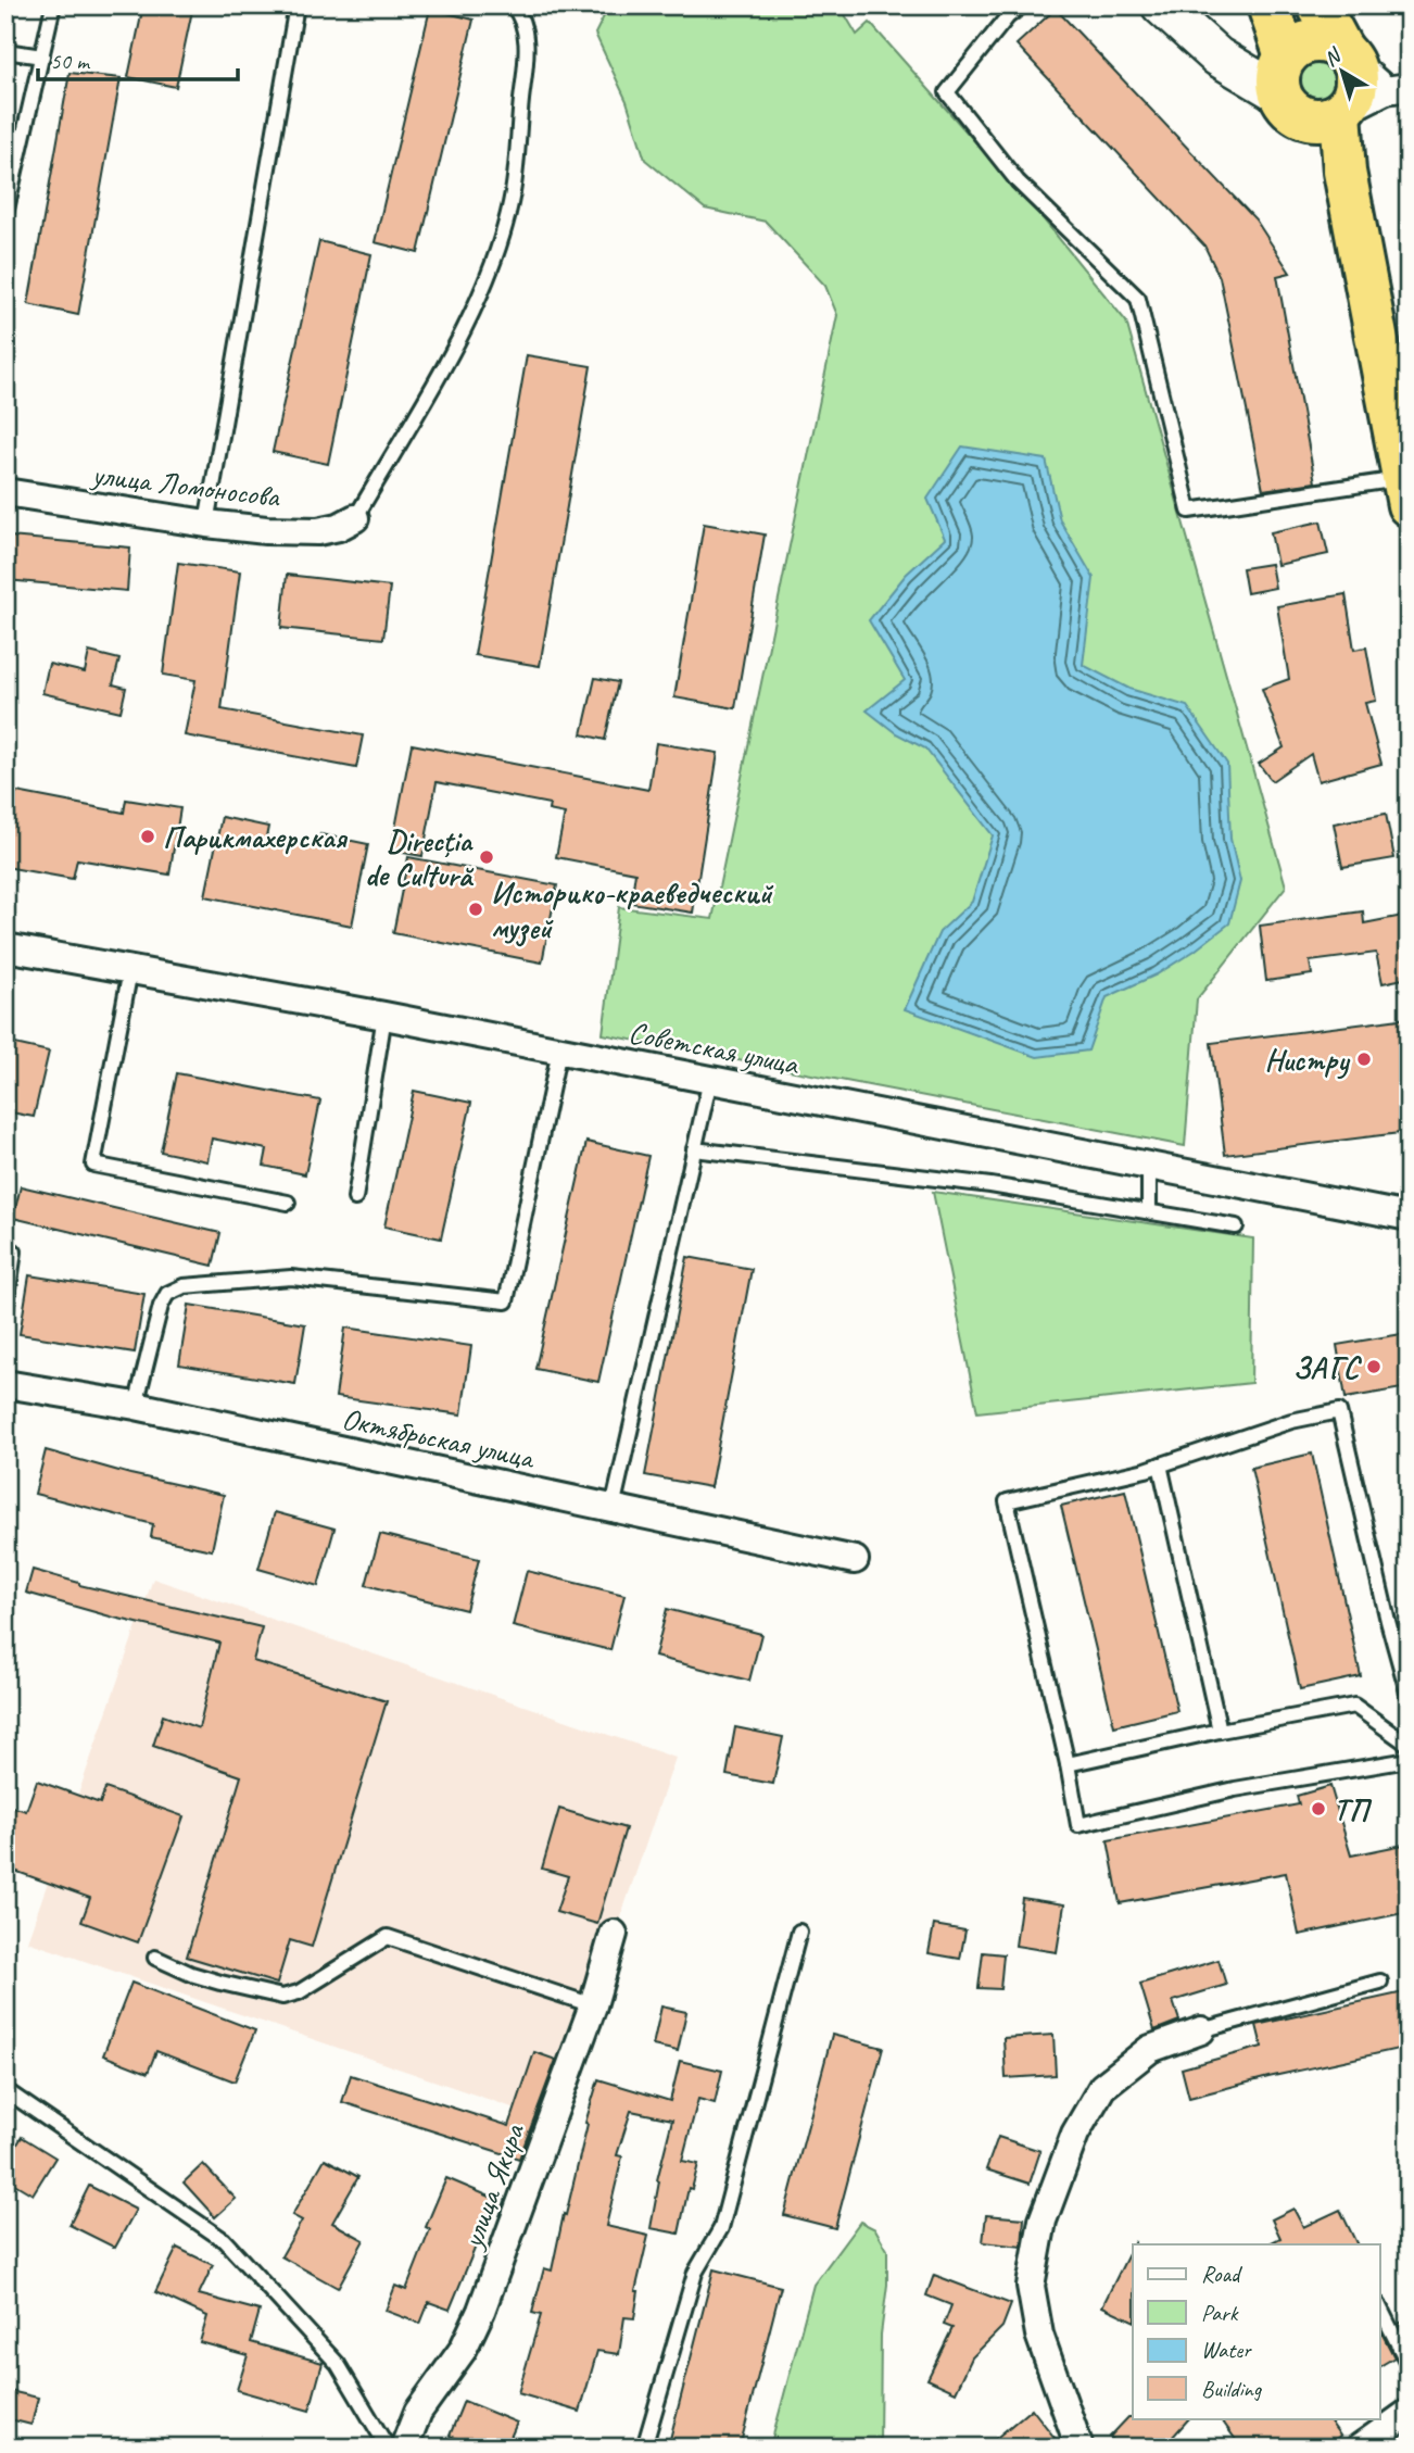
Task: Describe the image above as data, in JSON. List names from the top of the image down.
{
  "streets": {
    "street": [
      "улица Ломоносова",
      "Советская улица",
      "Октябрьская улица",
      "улица Якира"
    ]
  },
  "places": [
    "Парикмахерская",
    "Direcția de Cultură",
    "Историко-краеведческий музей",
    "Нистру",
    "ЗАГС",
    "ТП"
  ],
  "legend": [
    "Road",
    "Park",
    "Water",
    "Building"
  ],
  "scale_bar": "50 m",
  "north": "top left"
}
